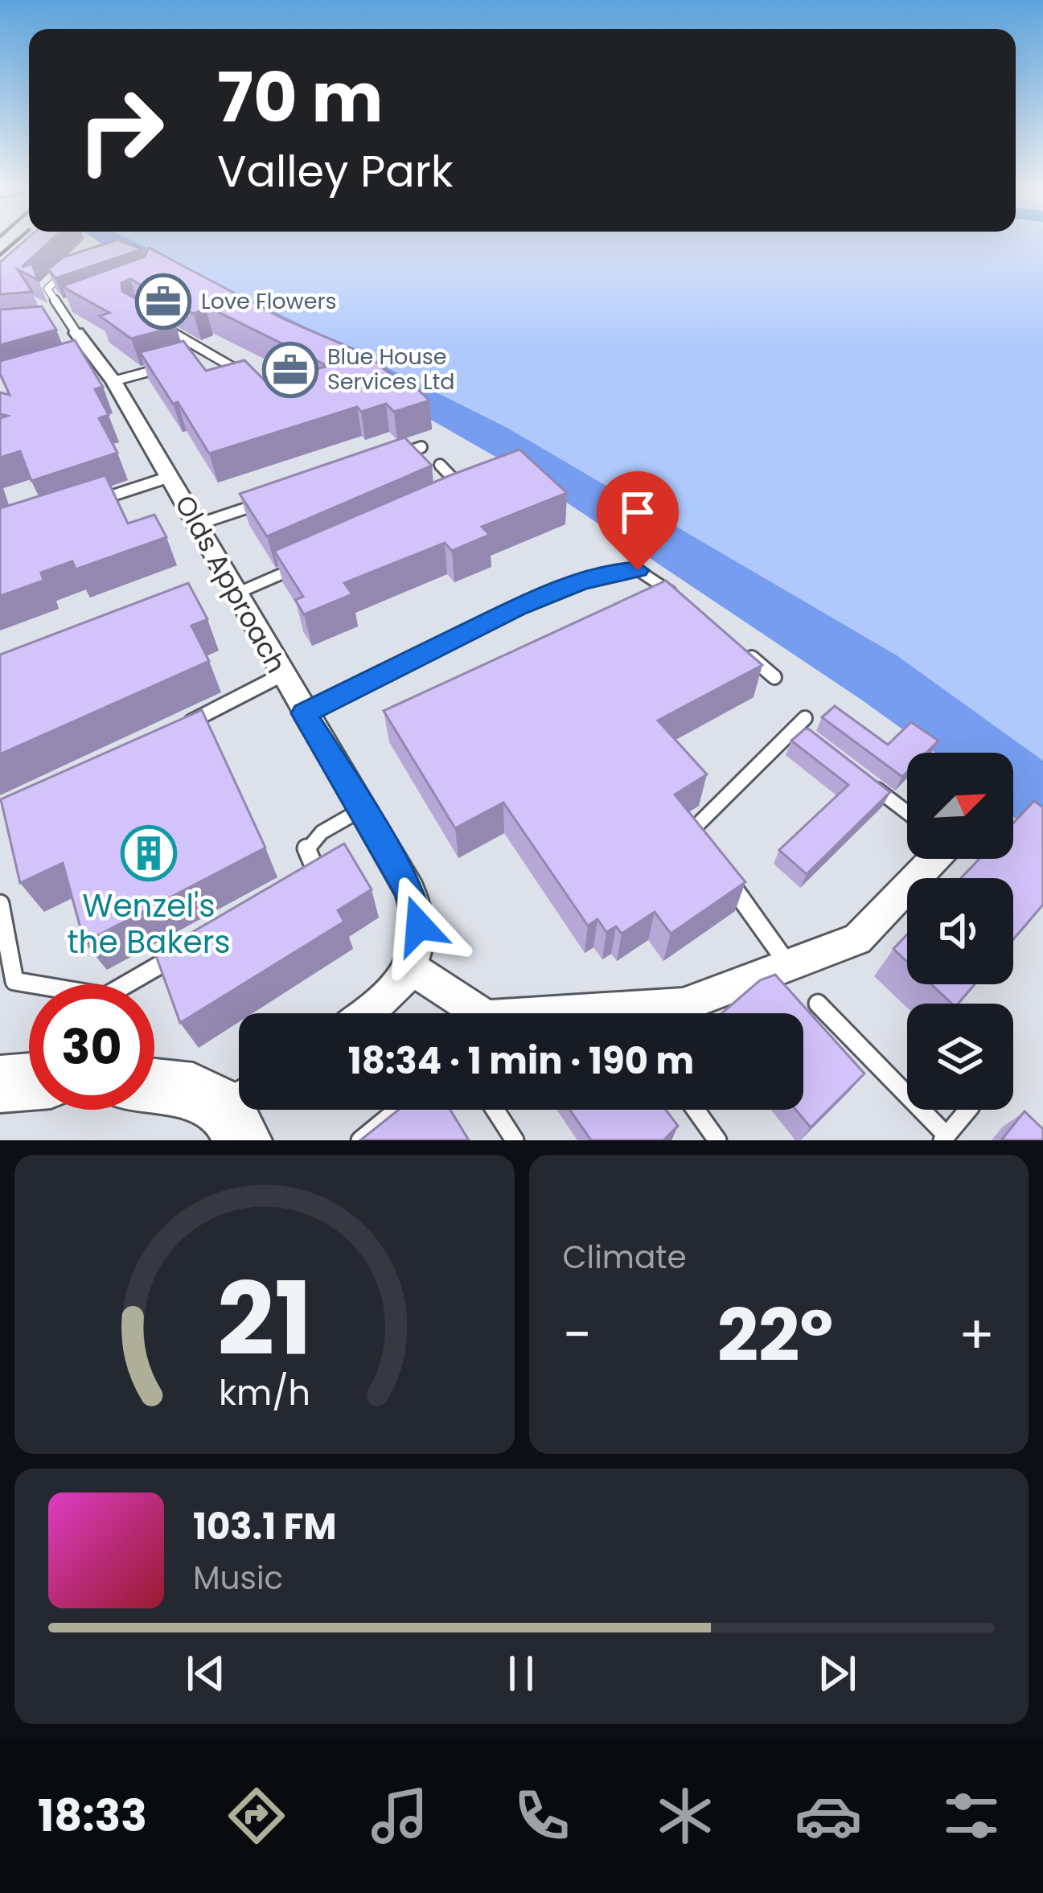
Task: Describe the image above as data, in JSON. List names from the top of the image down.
{
  "streets": {
    "street": ["Olds Approach"]
  },
  "places": {
    "office": ["Love Flowers", "Blue House Services Ltd"],
    "building": ["Wenzel's the Bakers"]
  },
  "north": "top right",
  "page": {
    "turn": ["70 m", "Valley Park"],
    "limit": "30",
    "trip": "18:34 · 1 min · 190 m",
    "tile": "Climate",
    "heat": ["−", "22°", "+"],
    "song": ["103.1 FM", "Music"],
    "tabs": "18:33",
    "gauge": ["21", "km/h"]
  }
}
